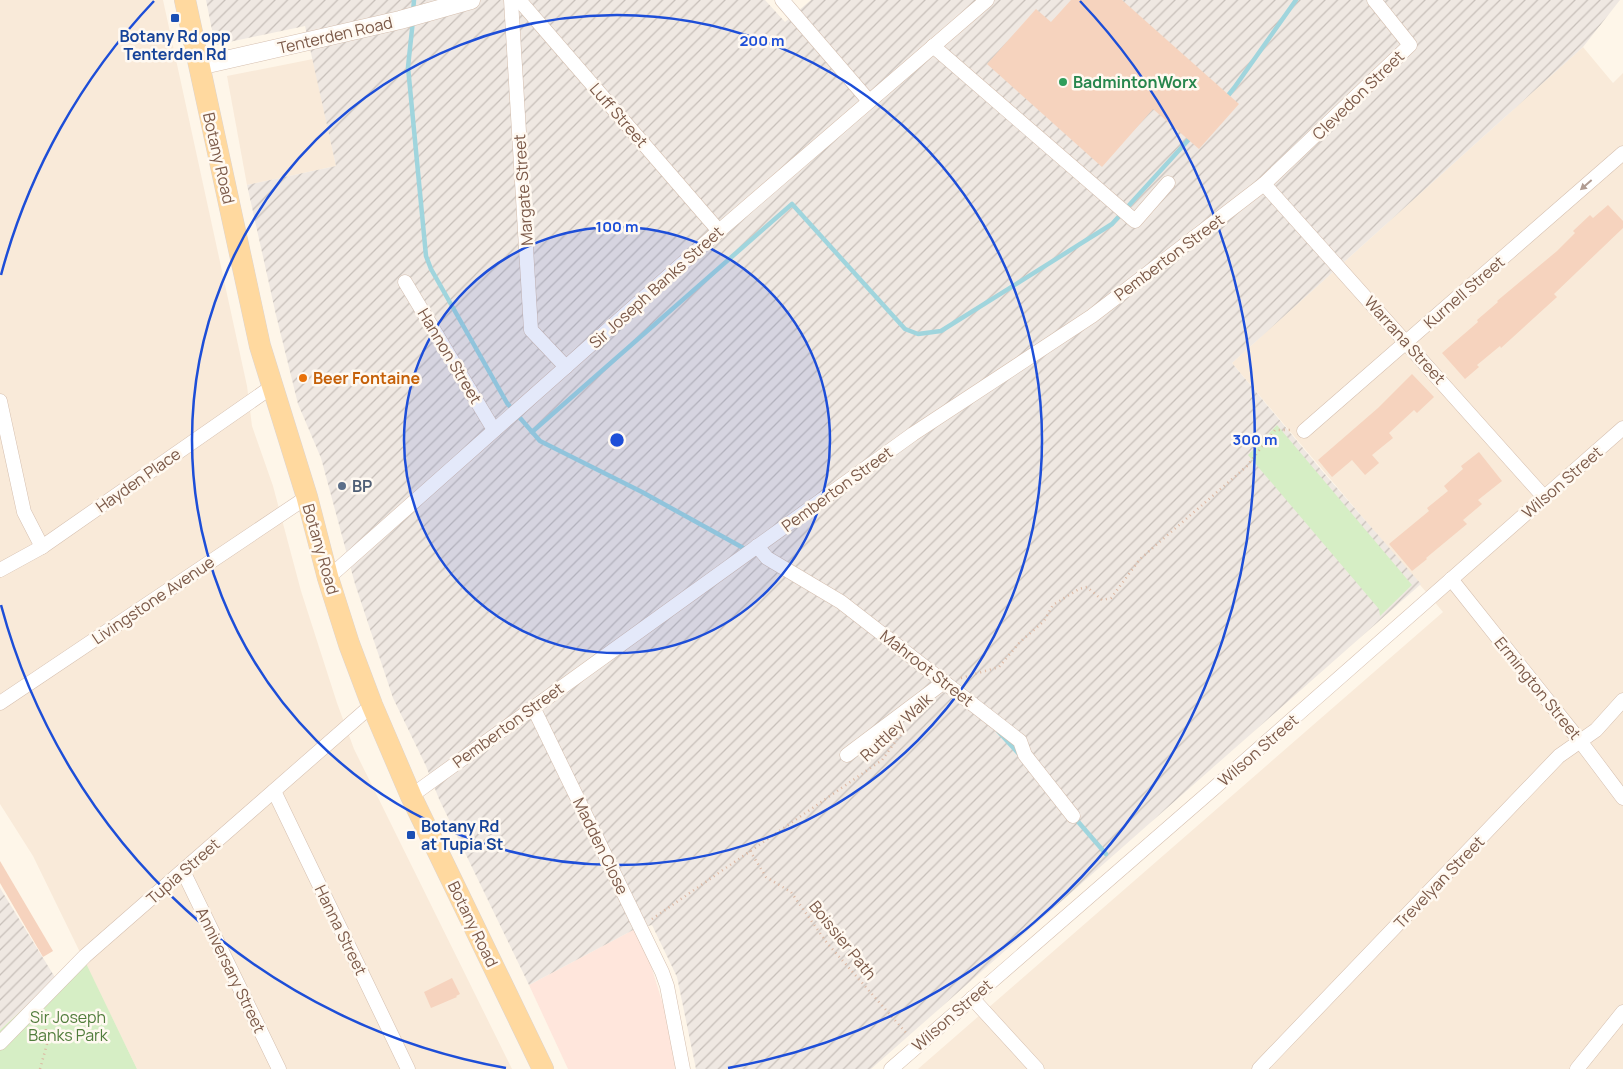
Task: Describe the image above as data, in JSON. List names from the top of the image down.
{
  "streets": {
    "main road": ["Botany Road"],
    "street": [
      "Tenterden Road",
      "Clevedon Street",
      "Luff Street",
      "Margate Street",
      "Pemberton Street",
      "Sir Joseph Banks Street",
      "Kurnell Street",
      "Warrana Street",
      "Hannon Street",
      "Hayden Place",
      "Wilson Street",
      "Livingstone Avenue",
      "Mahroot Street",
      "Ermington Street",
      "Madden Close",
      "Tupia Street",
      "Trevelyan Street",
      "Hanna Street",
      "Anniversary Street"
    ],
    "path": ["Ruttley Walk", "Boissier Path"]
  },
  "crossings": [
    ["Tenterden Road", "Botany Road"],
    ["Clevedon Street", "Pemberton Street"],
    ["Clevedon Street", "Warrana Street"],
    ["Luff Street", "Sir Joseph Banks Street"],
    ["Botany Road", "Pemberton Street"],
    ["Botany Road", "Sir Joseph Banks Street"],
    ["Botany Road", "Hayden Place"],
    ["Botany Road", "Livingstone Avenue"],
    ["Botany Road", "Tupia Street"],
    ["Margate Street", "Sir Joseph Banks Street"],
    ["Pemberton Street", "Warrana Street"],
    ["Pemberton Street", "Mahroot Street"],
    ["Pemberton Street", "Madden Close"],
    ["Sir Joseph Banks Street", "Hannon Street"],
    ["Kurnell Street", "Warrana Street"],
    ["Kurnell Street", "Ruttley Walk"],
    ["Warrana Street", "Wilson Street"],
    ["Wilson Street", "Ermington Street"],
    ["Wilson Street", "Boissier Path"],
    ["Mahroot Street", "Ruttley Walk"],
    ["Ermington Street", "Trevelyan Street"],
    ["Ruttley Walk", "Madden Close"],
    ["Ruttley Walk", "Boissier Path"],
    ["Tupia Street", "Hanna Street"],
    ["Tupia Street", "Anniversary Street"]
  ],
  "one_way": ["Kurnell Street"],
  "parks": ["Sir Joseph Banks Park"],
  "places": {
    "transit": ["Botany Rd opp Tenterden Rd", "Botany Rd at Tupia St"],
    "other": ["BadmintonWorx", "Beer Fontaine", "BP"]
  },
  "rings": ["200 m", "100 m", "300 m"]
}
